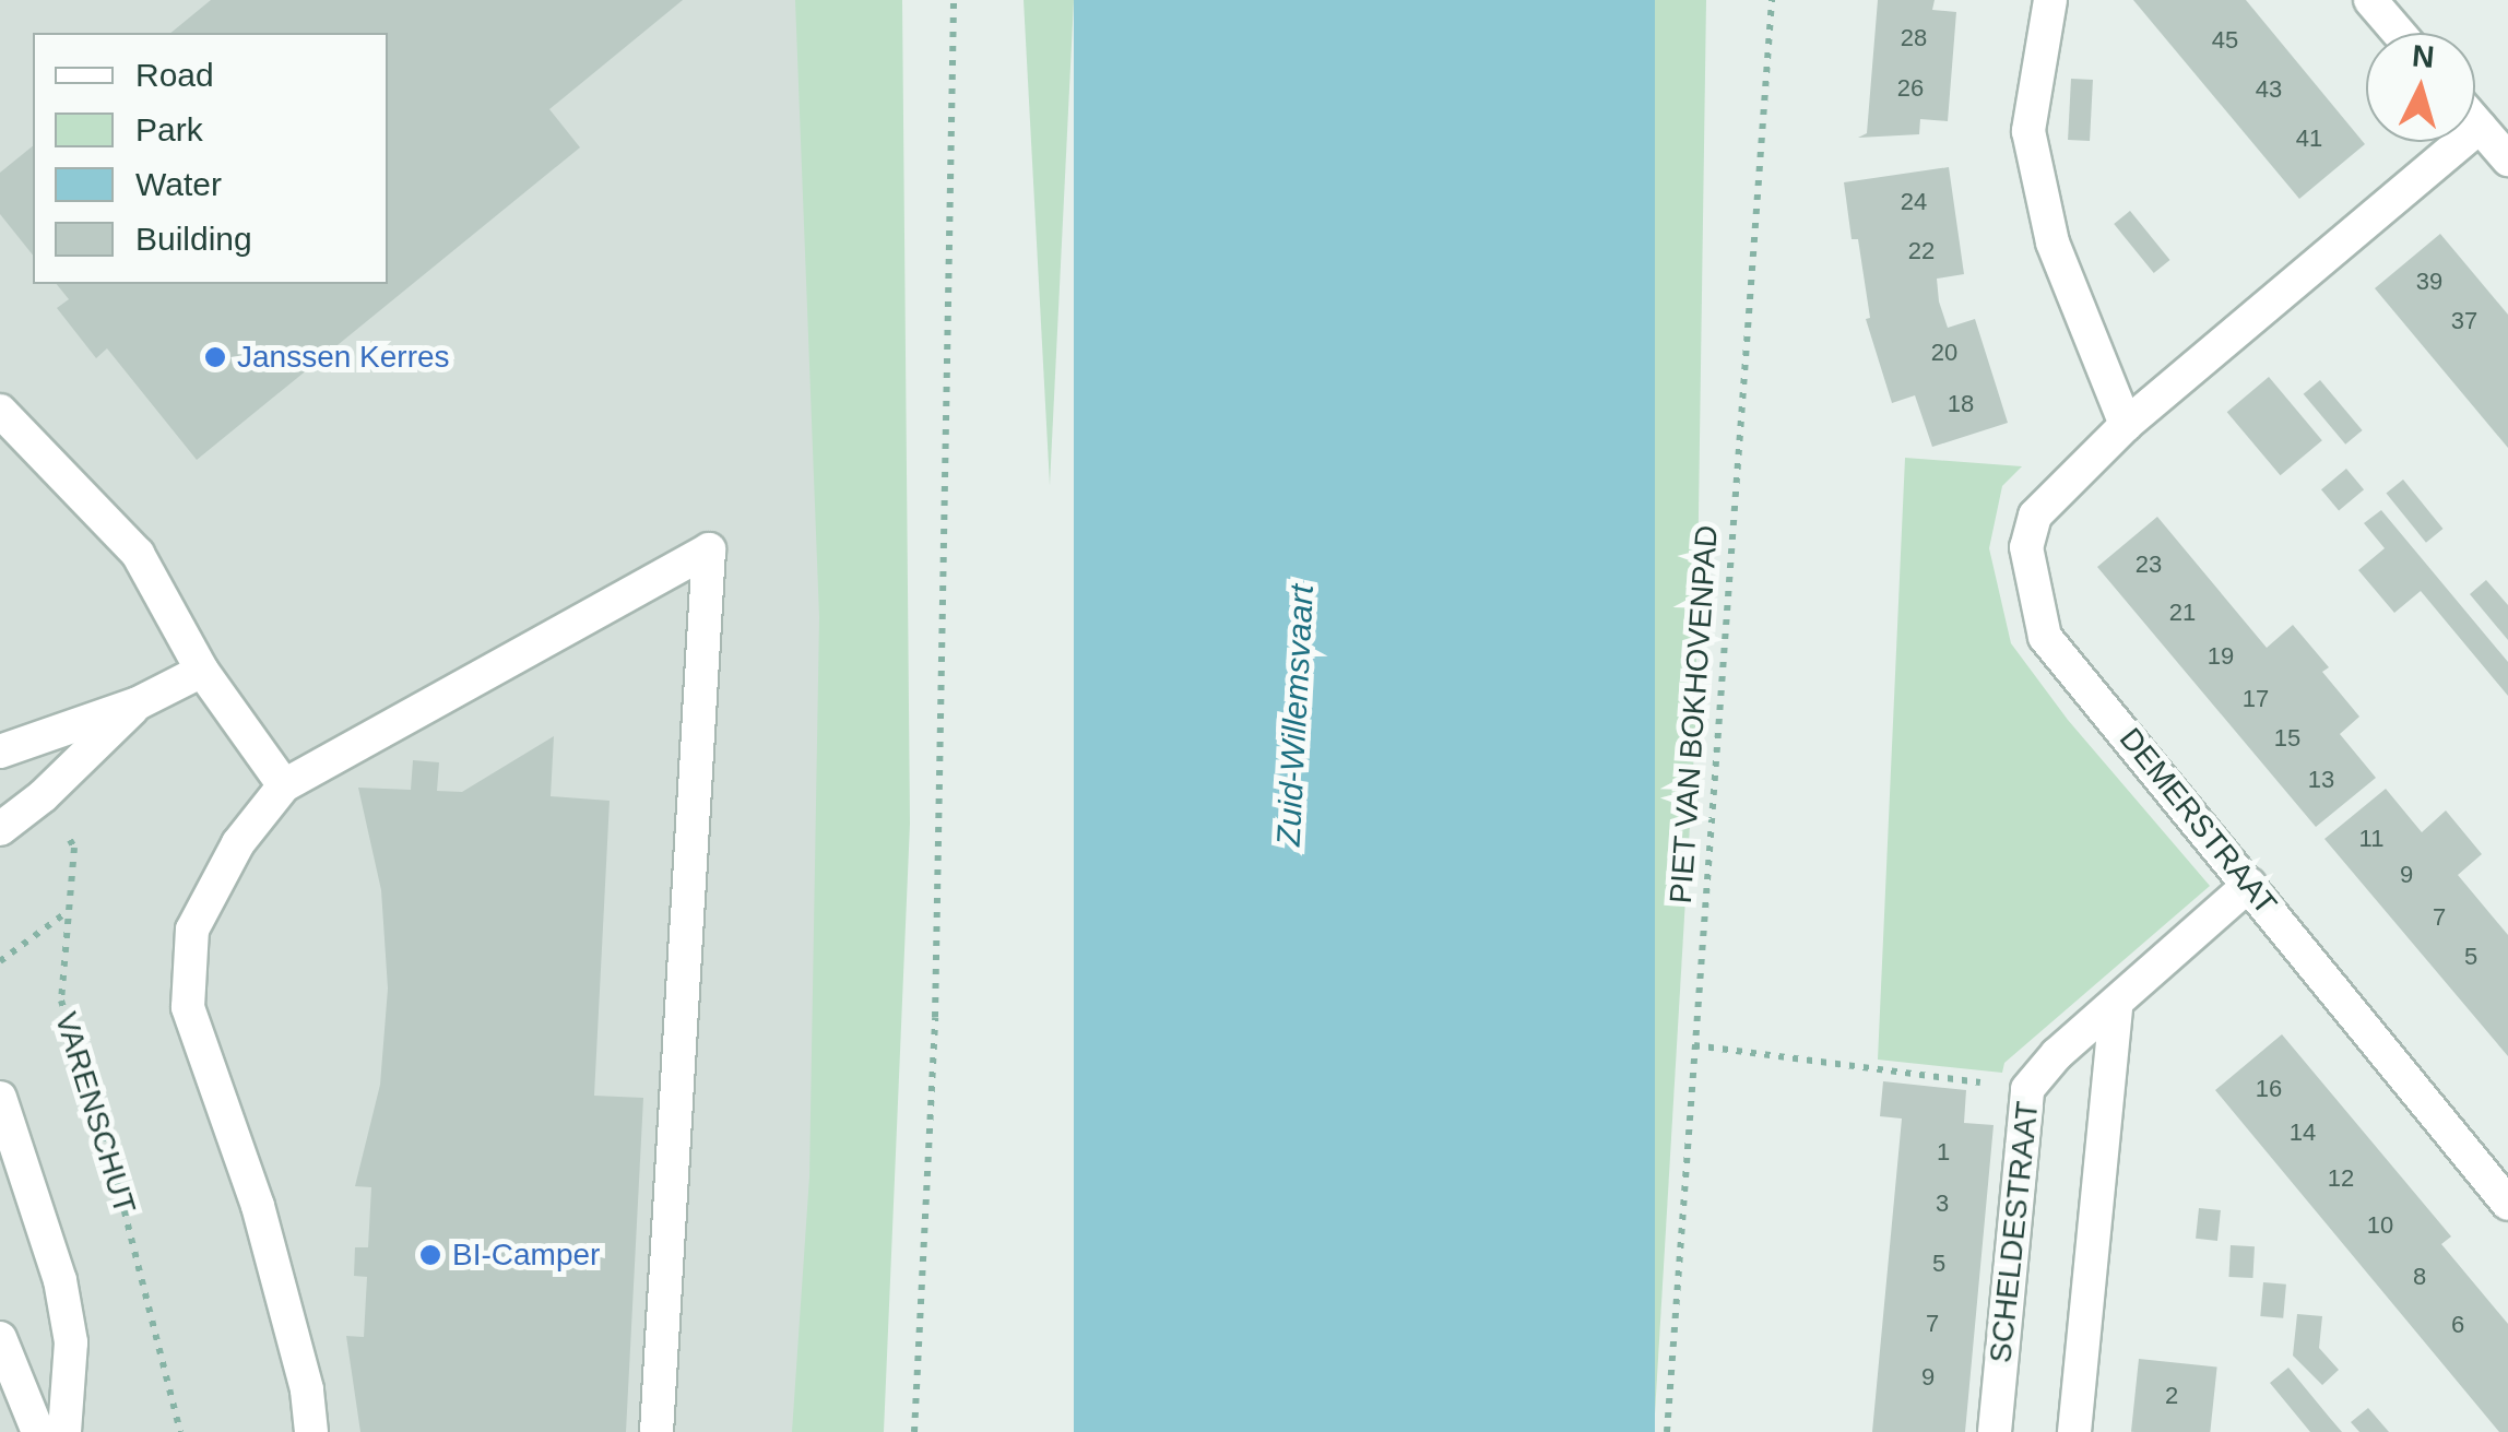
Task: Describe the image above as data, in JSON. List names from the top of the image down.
{
  "streets": {
    "street": ["DEMERSTRAAT", "SCHELDESTRAAT"],
    "path": ["PIET VAN BOKHOVENPAD", "VARENSCHUT"]
  },
  "crossings": [
    ["DEMERSTRAAT", "SCHELDESTRAAT"]
  ],
  "water": ["Zuid-Willemsvaart"],
  "places": ["Janssen Kerres", "BI-Camper"],
  "house_numbers": [
    "28",
    "45",
    "26",
    "43",
    "41",
    "24",
    "22",
    "39",
    "37",
    "20",
    "18",
    "23",
    "21",
    "19",
    "17",
    "15",
    "13",
    "11",
    "9",
    "7",
    "5",
    "16",
    "14",
    "1",
    "12",
    "3",
    "10",
    "5",
    "8",
    "7",
    "6",
    "9",
    "2"
  ],
  "legend": [
    "Road",
    "Park",
    "Water",
    "Building"
  ],
  "north": "top"
}
